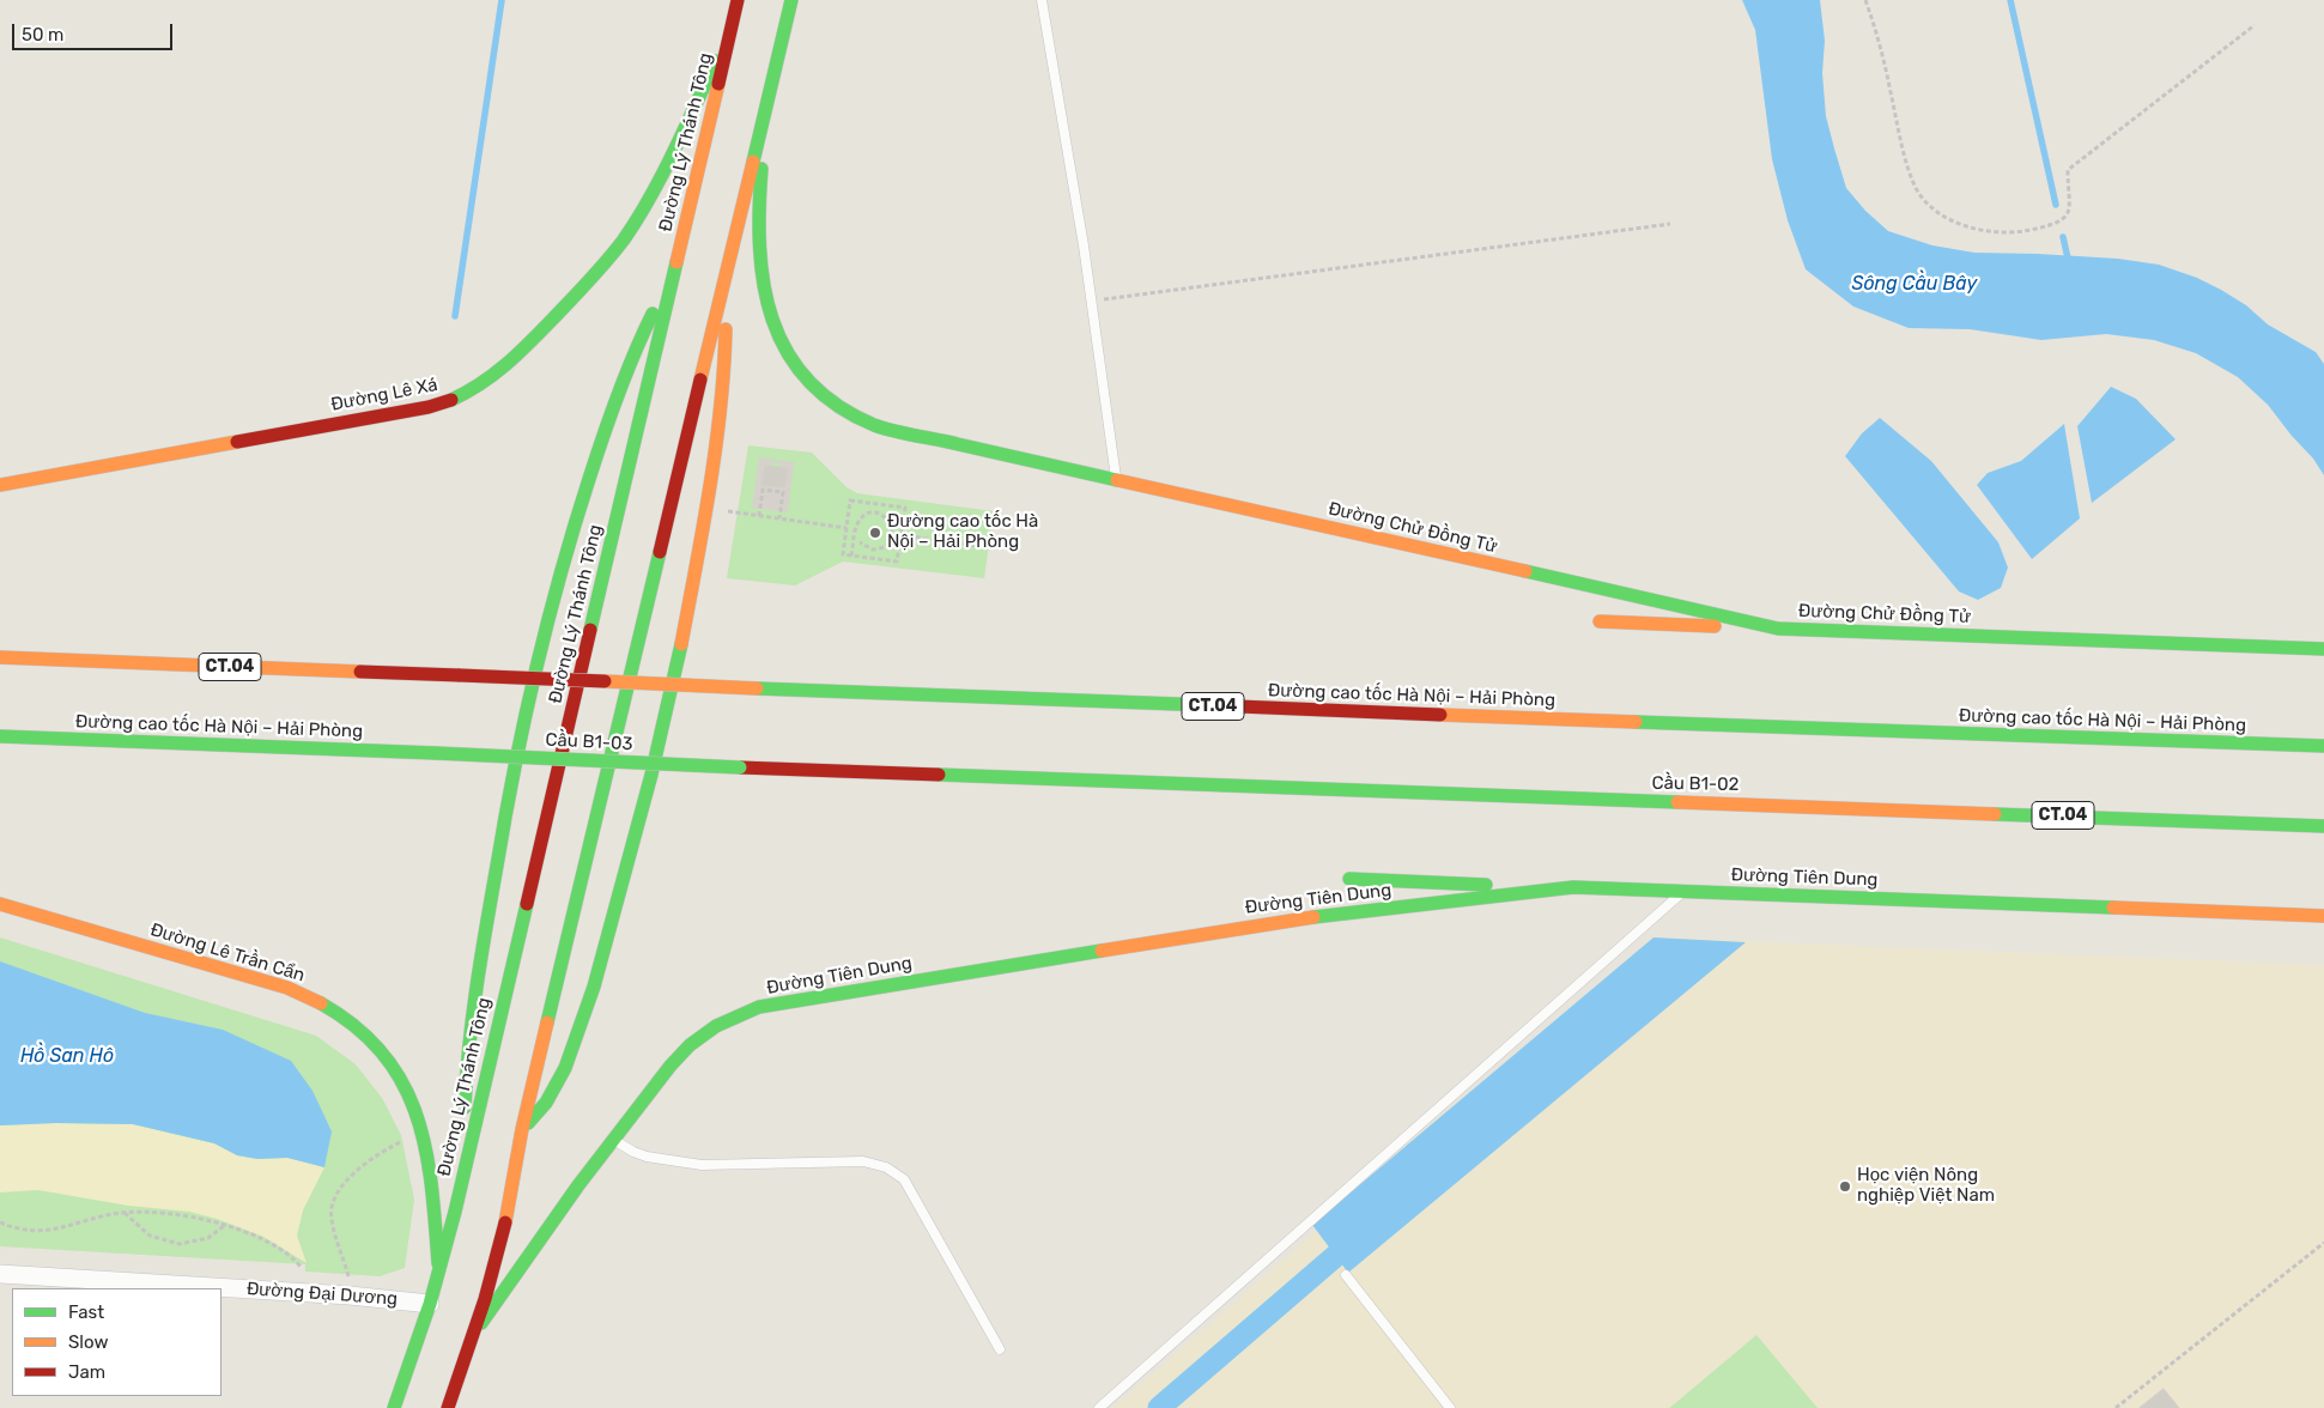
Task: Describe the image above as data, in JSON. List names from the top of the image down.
{
  "streets": {
    "main road": [
      "Đường Lý Thánh Tông",
      "Đường Lê Xá",
      "Đường Chử Đồng Tử",
      "CT.04",
      "Đường cao tốc Hà Nội – Hải Phòng",
      "Cầu B1-03",
      "Cầu B1-02",
      "Đường Tiên Dung",
      "Đường Lê Trần Cẩn"
    ],
    "street": ["Đường Đại Dương"]
  },
  "crossings": [
    ["Đường Lý Thánh Tông", "Đường Lê Xá"],
    ["Đường Lý Thánh Tông", "Đường Lê Trần Cẩn"],
    ["Đường Lý Thánh Tông", "Đường Đại Dương"],
    ["Đường cao tốc Hà Nội – Hải Phòng", "Cầu B1-03"],
    ["Cầu B1-03", "Cầu B1-02"]
  ],
  "water": ["Sông Cầu Bây", "Hồ San Hô"],
  "places": ["Đường cao tốc Hà Nội – Hải Phòng", "Học viện Nông nghiệp Việt Nam"],
  "legend": ["Fast", "Slow", "Jam"],
  "scale_bar": "50 m"
}
